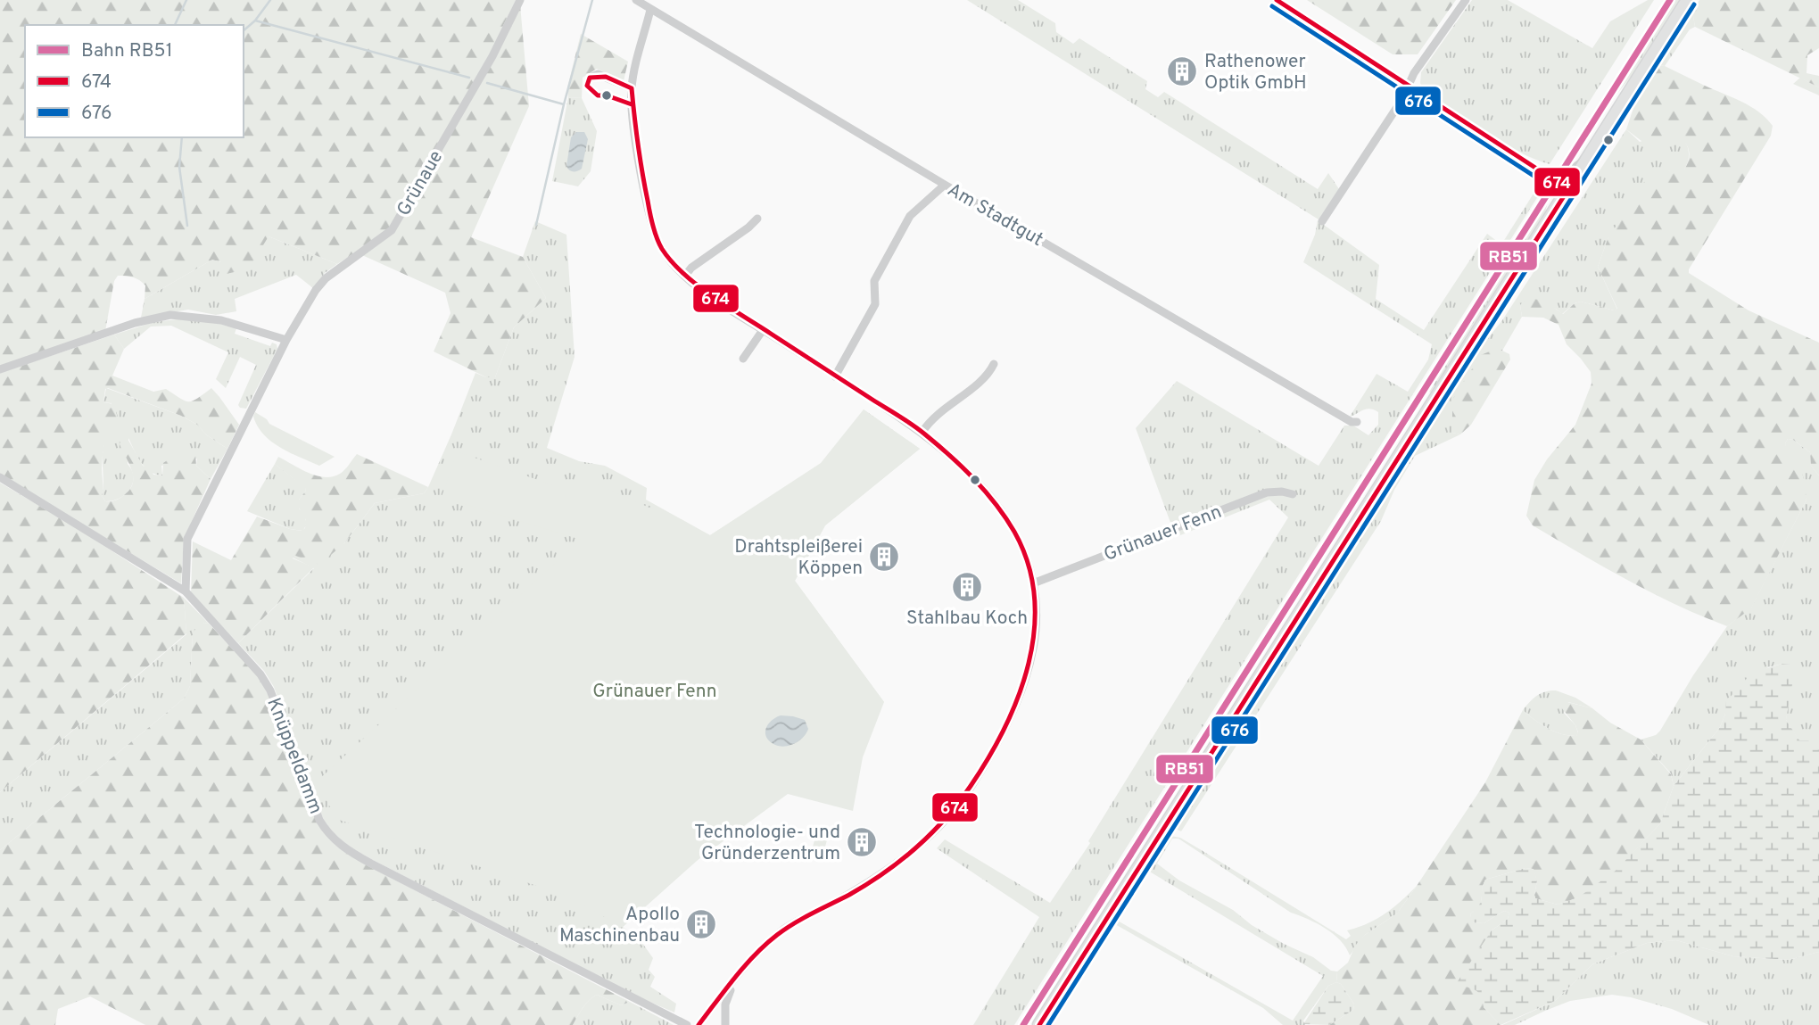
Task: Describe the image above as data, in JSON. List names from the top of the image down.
{
  "streets": {
    "street": [
      "Grünaue",
      "Am Stadtgut",
      "Grünauer Fenn",
      "Knüppeldamm"
    ]
  },
  "crossings": [
    ["Grünaue", "Knüppeldamm"]
  ],
  "parks": ["Grünauer Fenn"],
  "places": {
    "building": [
      "Rathenower Optik GmbH",
      "Drahtspleißerei Köppen",
      "Stahlbau Koch",
      "Technologie- und Gründerzentrum",
      "Apollo Maschinenbau"
    ]
  },
  "lines": ["rail line RB51", "transit line 674", "transit line 676"],
  "legend": ["Bahn RB51", "674", "676"]
}
